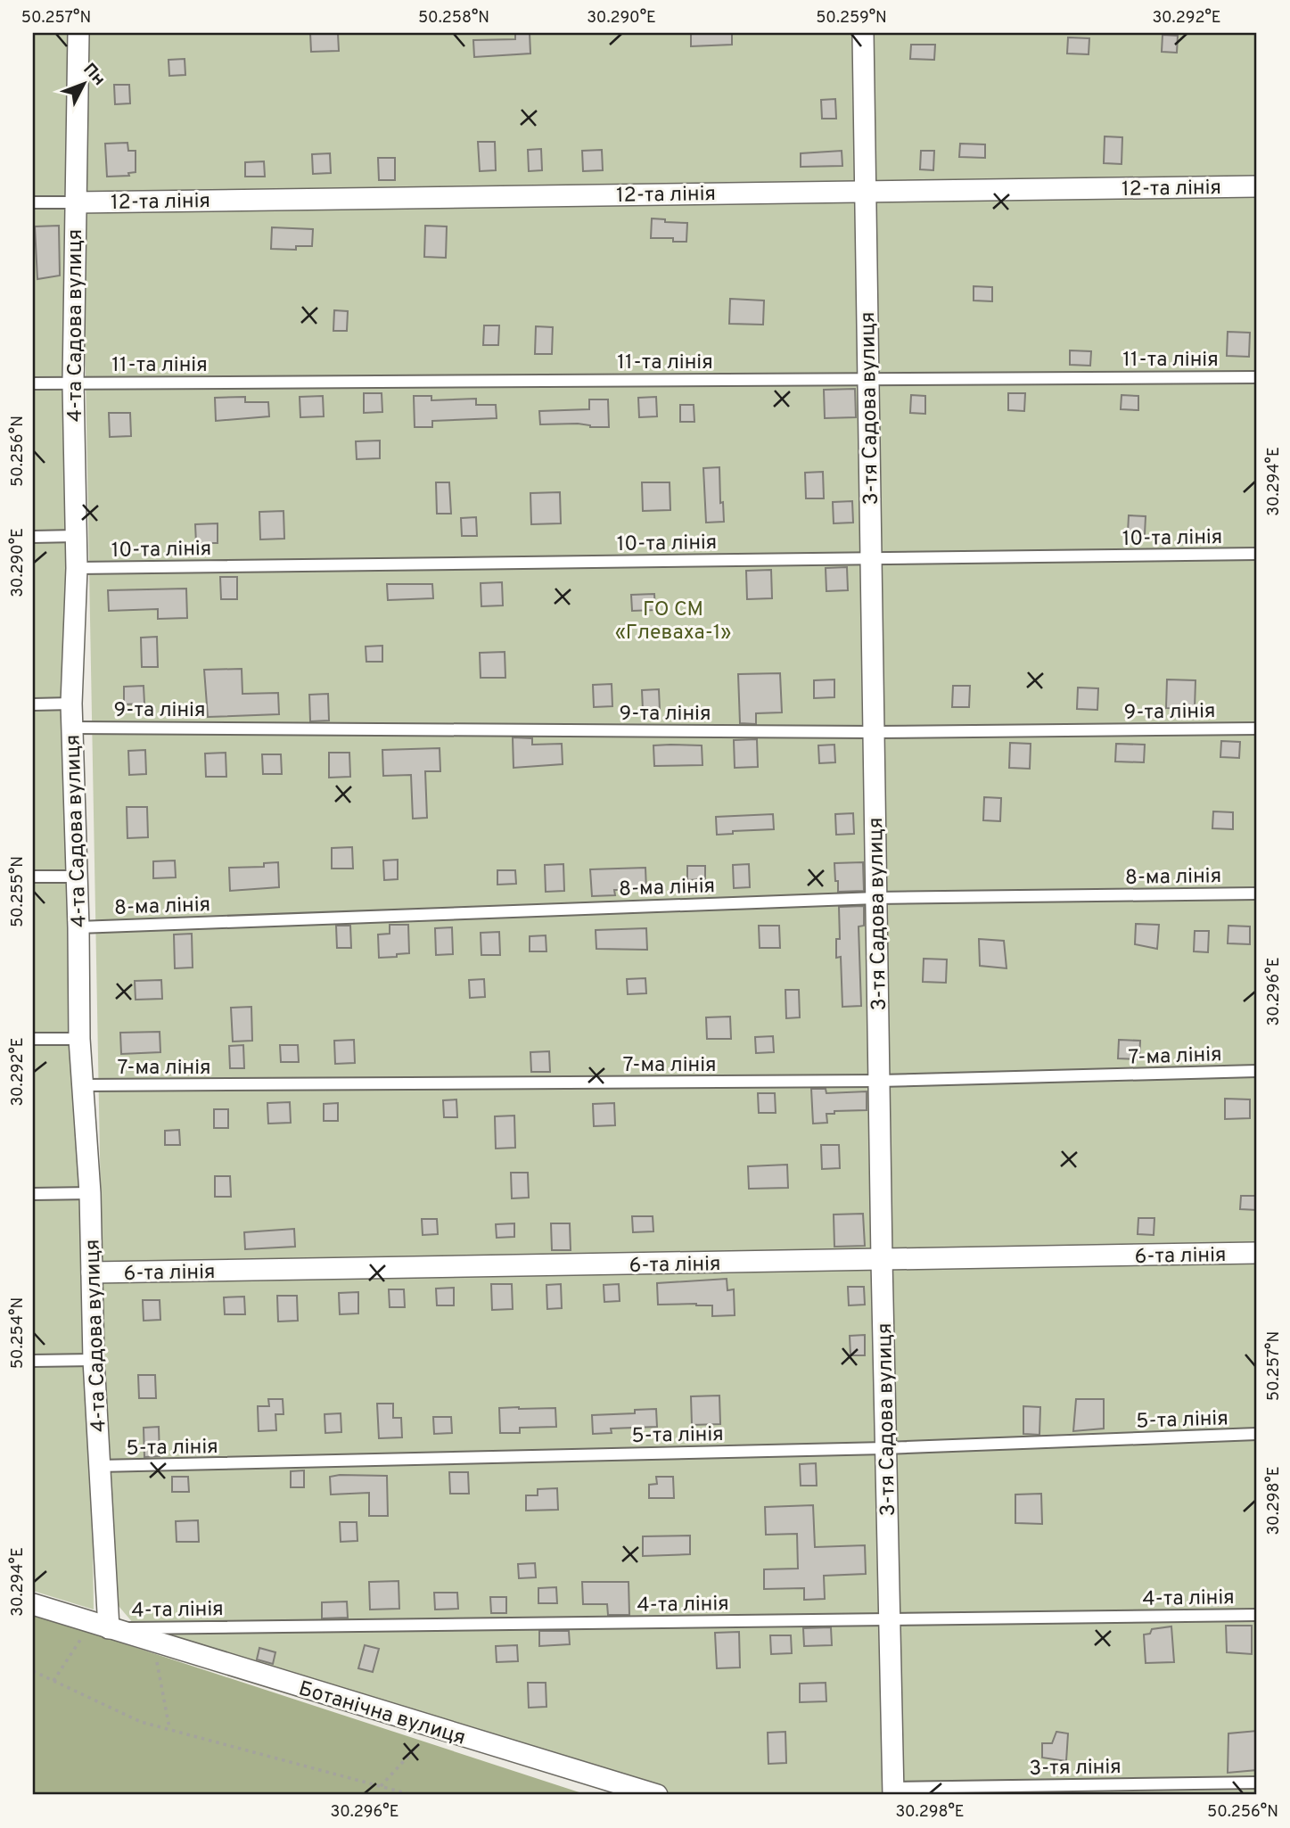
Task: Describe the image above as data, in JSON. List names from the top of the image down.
{
  "streets": {
    "street": [
      "12-та лінія",
      "4-та Садова вулиця",
      "3-тя Садова вулиця",
      "6-та лінія",
      "Ботанічна вулиця"
    ],
    "lane": [
      "11-та лінія",
      "10-та лінія",
      "9-та лінія",
      "8-ма лінія",
      "7-ма лінія",
      "5-та лінія",
      "4-та лінія",
      "3-тя лінія"
    ]
  },
  "crossings": [
    ["12-та лінія", "4-та Садова вулиця"],
    ["12-та лінія", "3-тя Садова вулиця"],
    ["4-та Садова вулиця", "11-та лінія"],
    ["4-та Садова вулиця", "10-та лінія"],
    ["4-та Садова вулиця", "9-та лінія"],
    ["4-та Садова вулиця", "8-ма лінія"],
    ["4-та Садова вулиця", "7-ма лінія"],
    ["4-та Садова вулиця", "6-та лінія"],
    ["4-та Садова вулиця", "5-та лінія"],
    ["4-та Садова вулиця", "4-та лінія"],
    ["4-та Садова вулиця", "Ботанічна вулиця"],
    ["11-та лінія", "3-тя Садова вулиця"],
    ["3-тя Садова вулиця", "10-та лінія"],
    ["3-тя Садова вулиця", "9-та лінія"],
    ["3-тя Садова вулиця", "8-ма лінія"],
    ["3-тя Садова вулиця", "7-ма лінія"],
    ["3-тя Садова вулиця", "6-та лінія"],
    ["3-тя Садова вулиця", "5-та лінія"],
    ["3-тя Садова вулиця", "4-та лінія"],
    ["3-тя Садова вулиця", "3-тя лінія"],
    ["4-та лінія", "Ботанічна вулиця"]
  ],
  "parks": ["ГО СМ «Глеваха-1»"],
  "north": "top right",
  "coordinates": [
    "50.257°N",
    "50.258°N",
    "30.290°E",
    "50.259°N",
    "30.292°E",
    "50.256°N",
    "30.294°E",
    "50.255°N",
    "30.296°E",
    "50.254°N",
    "30.298°E"
  ]
}
